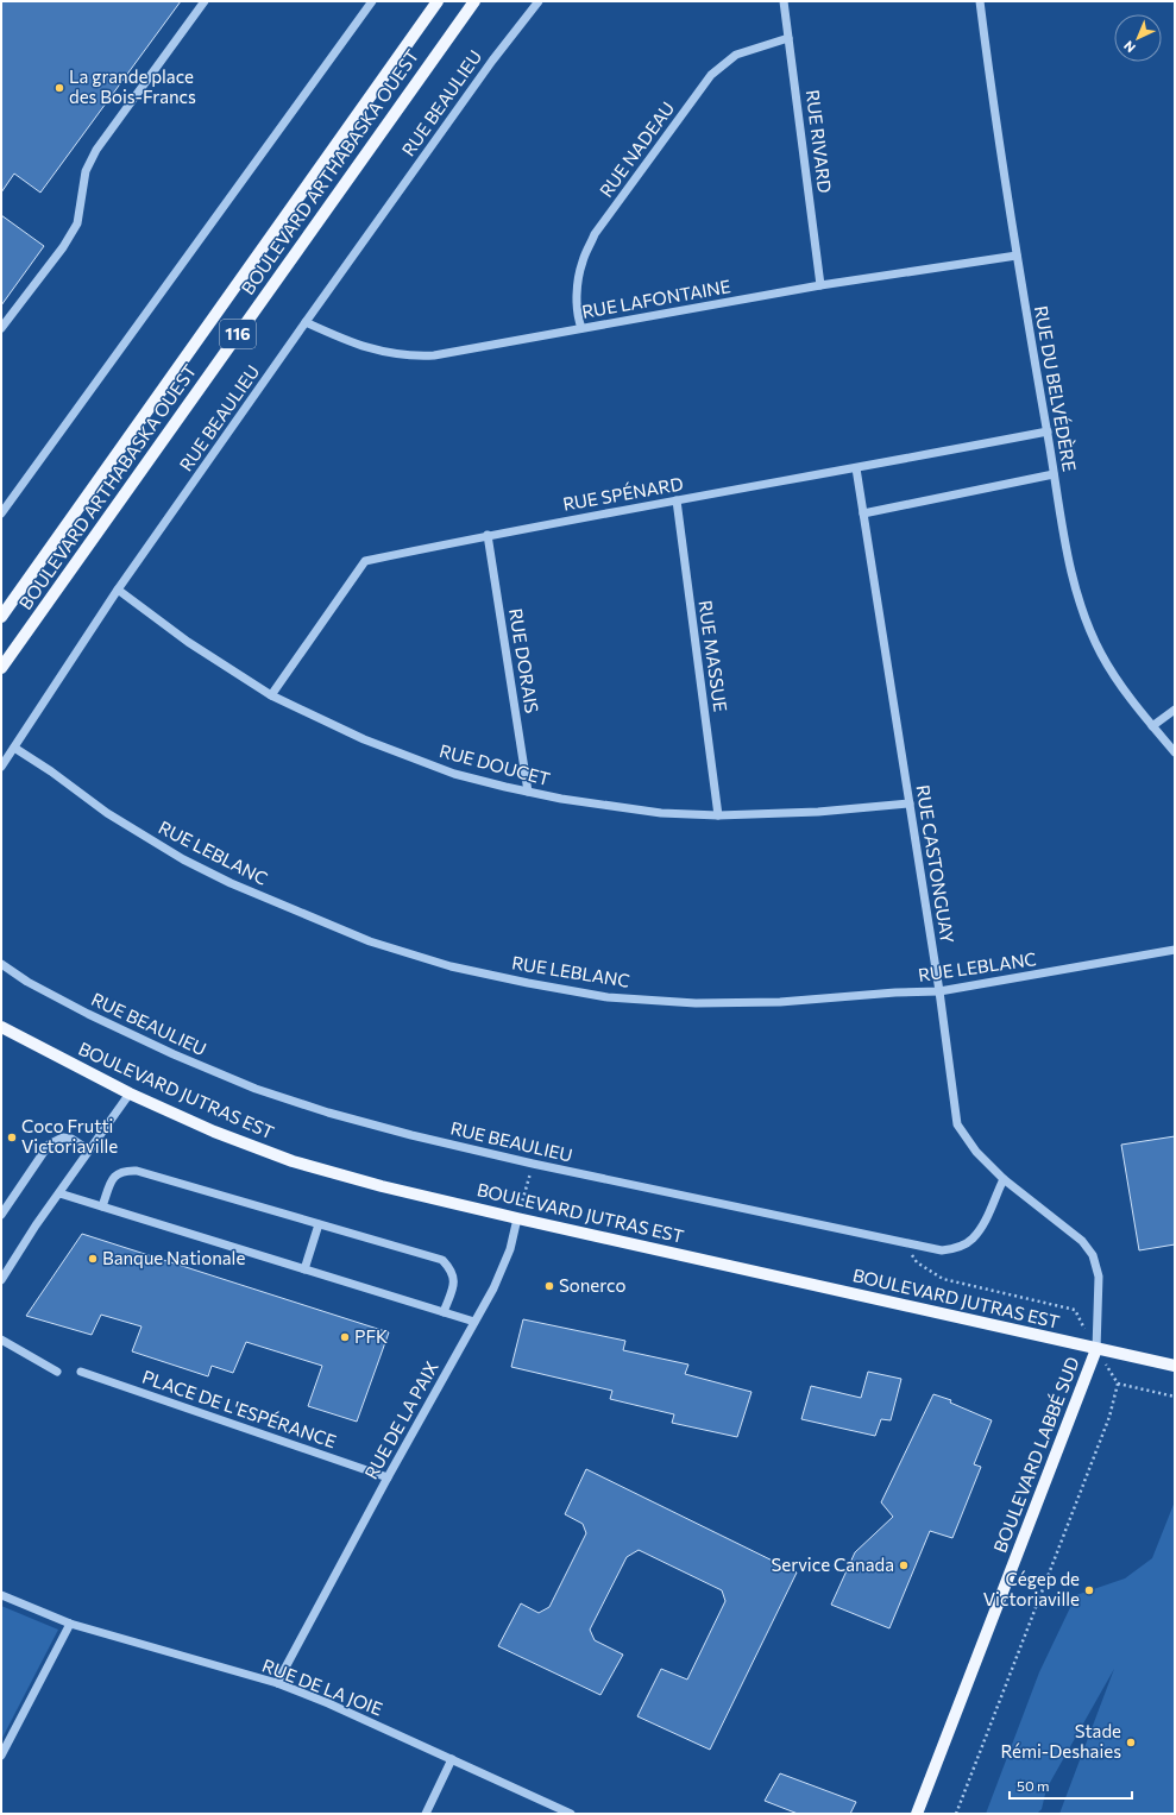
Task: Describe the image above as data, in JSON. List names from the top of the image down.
{
  "streets": {
    "main road": [
      "BOULEVARD ARTHABASKA OUEST",
      "116",
      "BOULEVARD JUTRAS EST",
      "BOULEVARD LABBÉ SUD"
    ],
    "street": [
      "RUE BEAULIEU",
      "RUE RIVARD",
      "RUE NADEAU",
      "RUE LAFONTAINE",
      "RUE DU BELVÉDÈRE",
      "RUE SPÉNARD",
      "RUE MASSUE",
      "RUE DORAIS",
      "RUE DOUCET",
      "RUE LEBLANC",
      "RUE CASTONGUAY",
      "PLACE DE L'ESPÉRANCE",
      "RUE DE LA PAIX",
      "RUE DE LA JOIE"
    ]
  },
  "crossings": [
    ["RUE BEAULIEU", "RUE LAFONTAINE"],
    ["RUE BEAULIEU", "RUE DOUCET"],
    ["RUE BEAULIEU", "RUE LEBLANC"],
    ["RUE BEAULIEU", "RUE CASTONGUAY"],
    ["RUE RIVARD", "RUE NADEAU"],
    ["RUE RIVARD", "RUE LAFONTAINE"],
    ["RUE NADEAU", "RUE LAFONTAINE"],
    ["RUE LAFONTAINE", "RUE DU BELVÉDÈRE"],
    ["RUE DU BELVÉDÈRE", "RUE SPÉNARD"],
    ["RUE SPÉNARD", "RUE MASSUE"],
    ["RUE SPÉNARD", "RUE DORAIS"],
    ["RUE SPÉNARD", "RUE DOUCET"],
    ["RUE SPÉNARD", "RUE CASTONGUAY"],
    ["RUE MASSUE", "RUE DOUCET"],
    ["RUE DORAIS", "RUE DOUCET"],
    ["RUE DOUCET", "RUE CASTONGUAY"],
    ["RUE LEBLANC", "RUE CASTONGUAY"],
    ["RUE CASTONGUAY", "BOULEVARD JUTRAS EST"],
    ["RUE CASTONGUAY", "BOULEVARD LABBÉ SUD"],
    ["BOULEVARD JUTRAS EST", "RUE DE LA PAIX"],
    ["BOULEVARD JUTRAS EST", "BOULEVARD LABBÉ SUD"],
    ["PLACE DE L'ESPÉRANCE", "RUE DE LA PAIX"],
    ["RUE DE LA PAIX", "RUE DE LA JOIE"]
  ],
  "places": [
    "La grande place des Bois-Francs",
    "Coco Frutti Victoriaville",
    "Banque Nationale",
    "Sonerco",
    "PFK",
    "Service Canada",
    "Cégep de Victoriaville",
    "Stade Rémi-Deshaies"
  ],
  "scale_bar": "50 m",
  "north": "bottom left"
}
